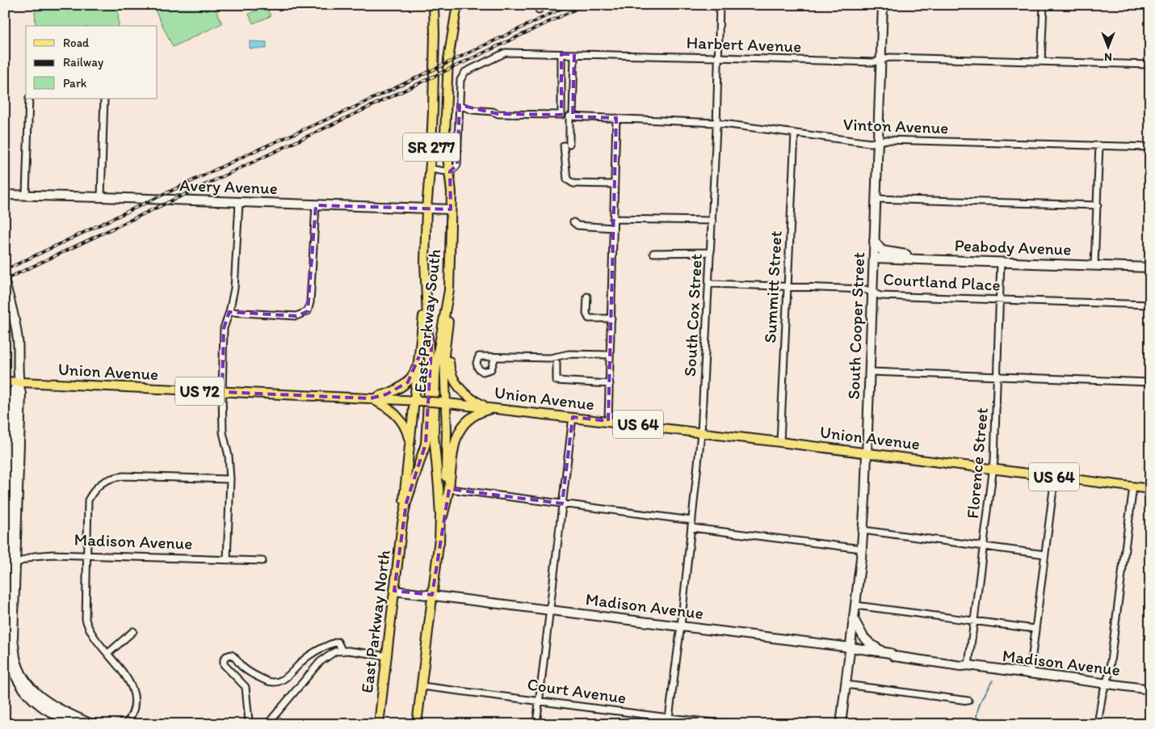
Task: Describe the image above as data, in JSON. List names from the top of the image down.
{
  "streets": {
    "main road": [
      "SR 277",
      "Avery Avenue",
      "Peabody Avenue",
      "East Parkway South",
      "South Cooper Street",
      "Union Avenue",
      "US 72",
      "US 64",
      "Madison Avenue",
      "East Parkway North"
    ],
    "street": [
      "Harbert Avenue",
      "Vinton Avenue",
      "Courtland Place",
      "Summitt Street",
      "South Cox Street",
      "Florence Street",
      "Court Avenue"
    ]
  },
  "crossings": [
    ["Harbert Avenue", "South Cox Street"],
    ["Harbert Avenue", "East Parkway South"],
    ["Harbert Avenue", "South Cooper Street"],
    ["Vinton Avenue", "Summitt Street"],
    ["Vinton Avenue", "South Cox Street"],
    ["Vinton Avenue", "South Cooper Street"],
    ["Avery Avenue", "East Parkway South"],
    ["Peabody Avenue", "South Cooper Street"],
    ["Peabody Avenue", "Florence Street"],
    ["Courtland Place", "Summitt Street"],
    ["Courtland Place", "South Cox Street"],
    ["Courtland Place", "South Cooper Street"],
    ["Courtland Place", "Florence Street"],
    ["Summitt Street", "Union Avenue"],
    ["South Cox Street", "Union Avenue"],
    ["South Cox Street", "Madison Avenue"],
    ["South Cox Street", "Court Avenue"],
    ["East Parkway South", "US 64"],
    ["East Parkway South", "East Parkway North"],
    ["South Cooper Street", "Union Avenue"],
    ["South Cooper Street", "Madison Avenue"],
    ["Union Avenue", "US 64"],
    ["Union Avenue", "Florence Street"],
    ["US 64", "Madison Avenue"],
    ["US 64", "Court Avenue"],
    ["Florence Street", "Madison Avenue"],
    ["Madison Avenue", "East Parkway North"]
  ],
  "legend": ["Road", "Railway", "Park"],
  "north": "bottom"
}
